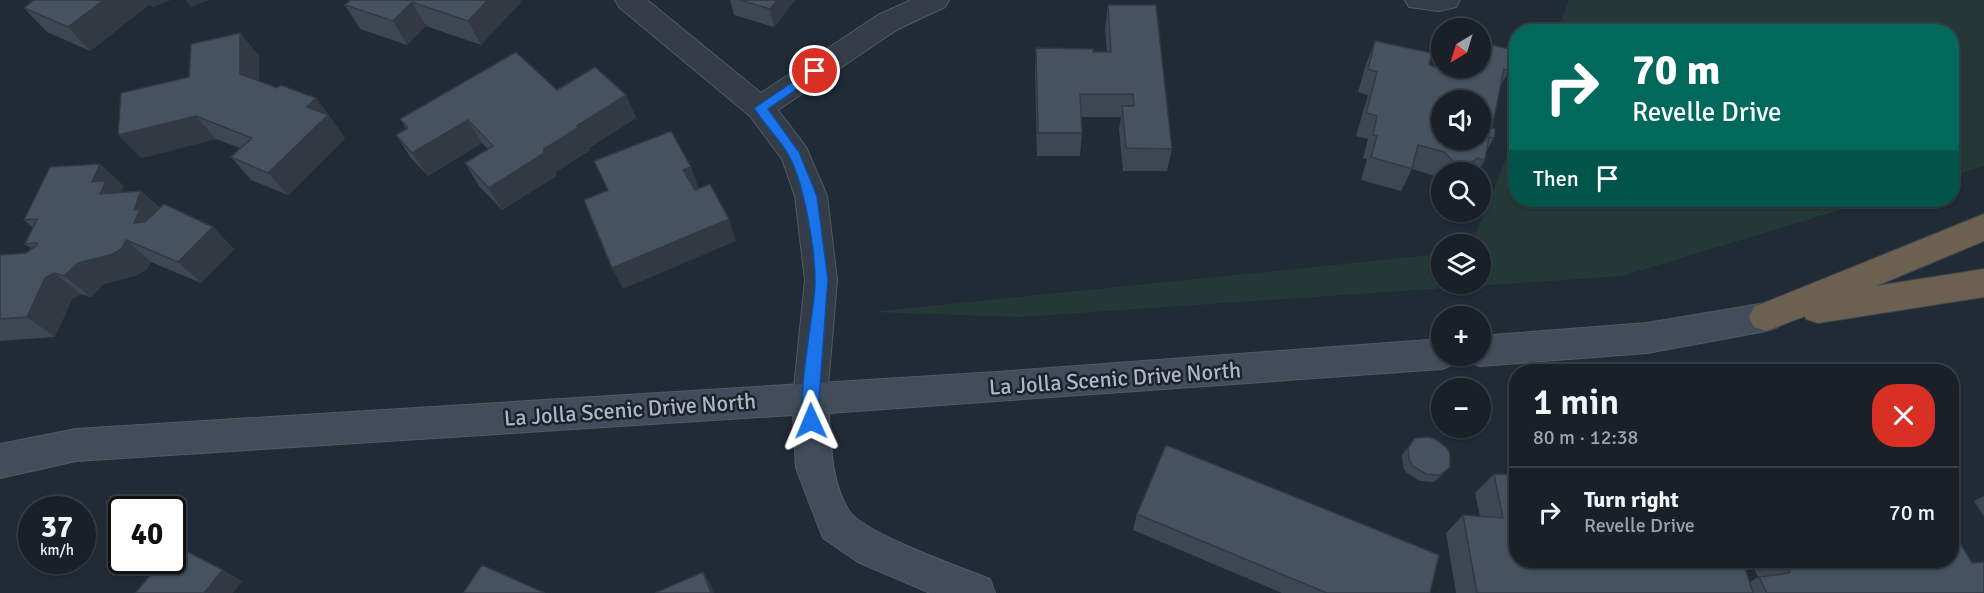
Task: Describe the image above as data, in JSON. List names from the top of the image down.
{
  "streets": {
    "main road": ["La Jolla Scenic Drive North"]
  },
  "north": "bottom left",
  "page": {
    "map_buttons": ["+", "−"],
    "turn": ["70 m", "Revelle Drive"],
    "then": "Then",
    "heading": ["1 min", "80 m · 12:38"],
    "list": [
      {
        "name": "Turn right",
        "note": "Revelle Drive",
        "value": "70 m"
      }
    ],
    "speed": "37 km/h",
    "limit": "40"
  }
}
